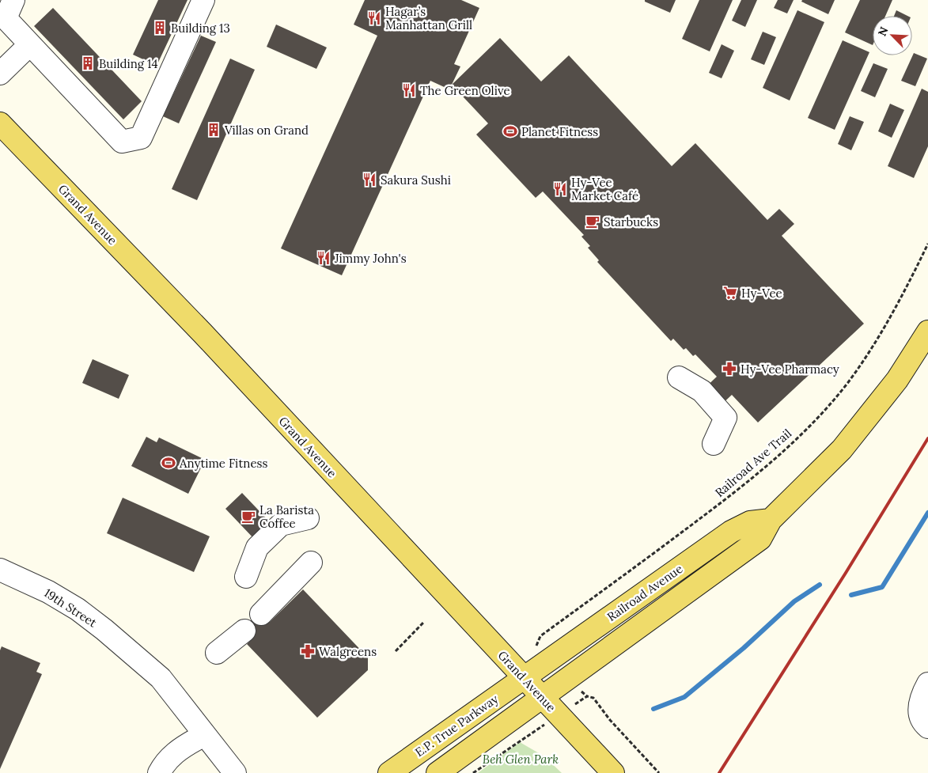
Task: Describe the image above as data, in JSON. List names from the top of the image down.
{
  "streets": {
    "main road": ["Grand Avenue", "Railroad Avenue", "E.P. True Parkway"],
    "street": ["19th Street"],
    "path": ["Railroad Ave Trail"]
  },
  "crossings": [
    ["Grand Avenue", "Railroad Avenue"],
    ["Grand Avenue", "E.P. True Parkway"],
    ["Railroad Avenue", "E.P. True Parkway"]
  ],
  "parks": ["Beh Glen Park"],
  "places": {
    "restaurant": [
      "Hagar’s Manhattan Grill",
      "The Green Olive",
      "Sakura Sushi",
      "Hy-Vee Market Café",
      "Jimmy John's"
    ],
    "building": ["Building 13", "Building 14", "Villas on Grand"],
    "sports": ["Planet Fitness", "Anytime Fitness"],
    "cafe": ["Starbucks", "La Barista Coffee"],
    "supermarket": ["Hy-Vee"],
    "pharmacy": ["Hy-Vee Pharmacy", "Walgreens"]
  },
  "north": "top left"
}
